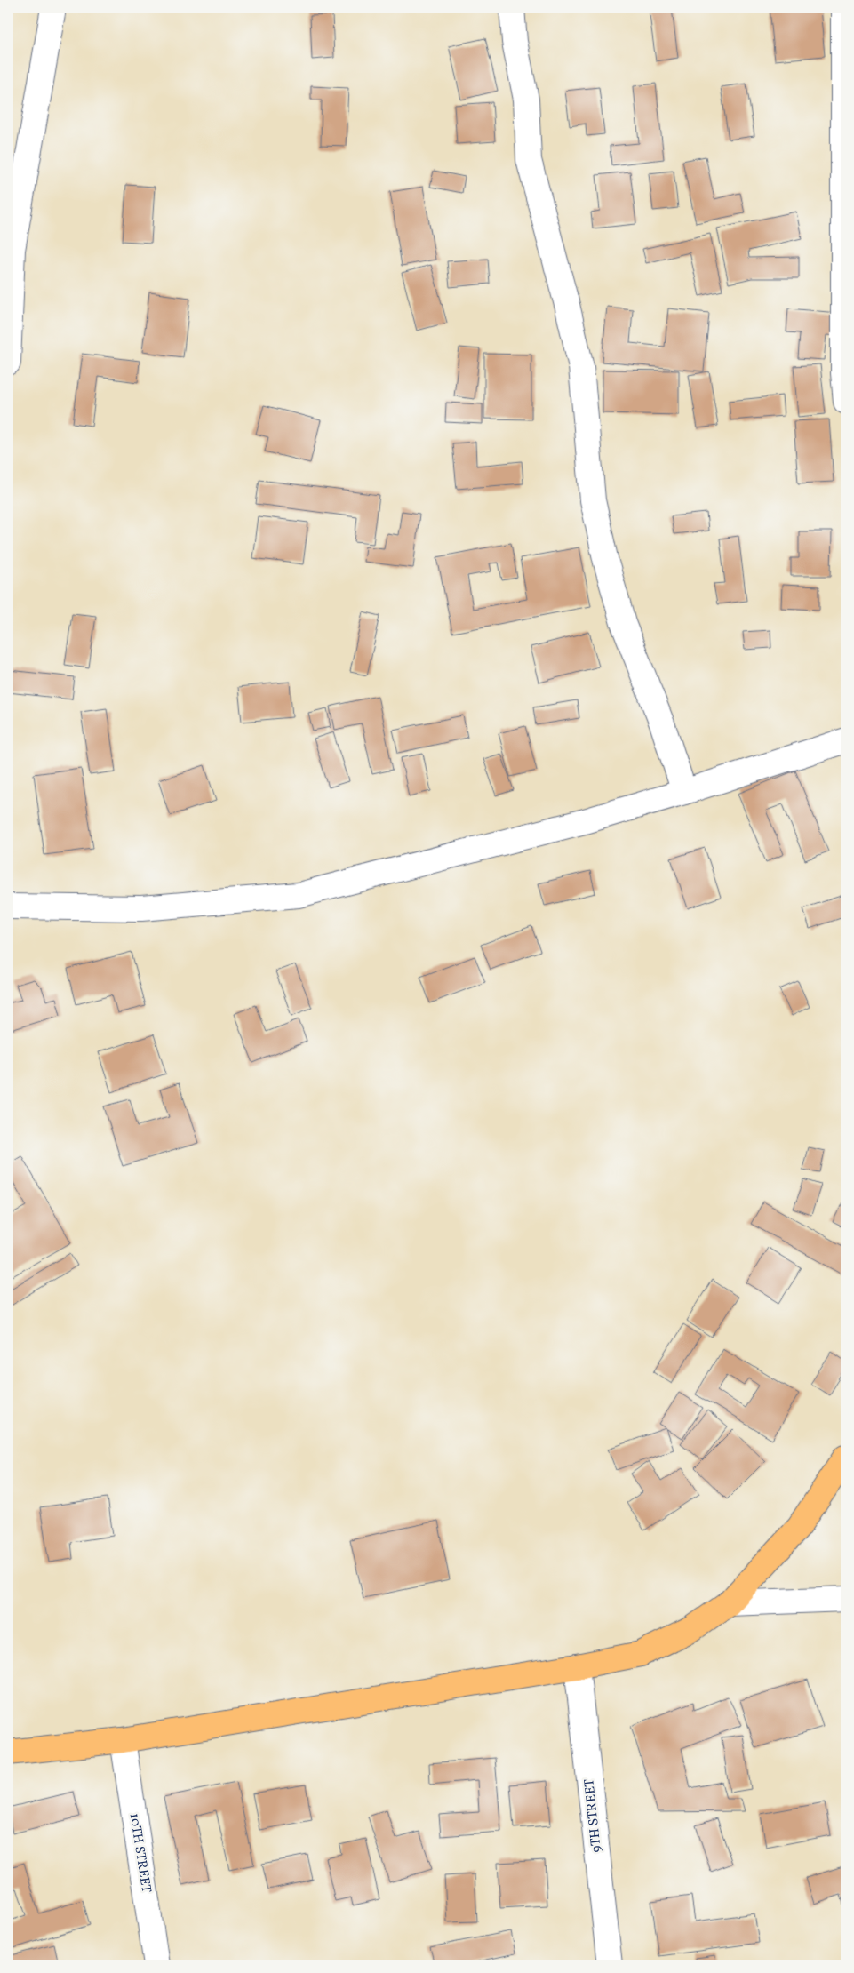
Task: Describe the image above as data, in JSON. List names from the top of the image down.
{
  "streets": {
    "street": ["9TH STREET", "10TH STREET"]
  }
}
